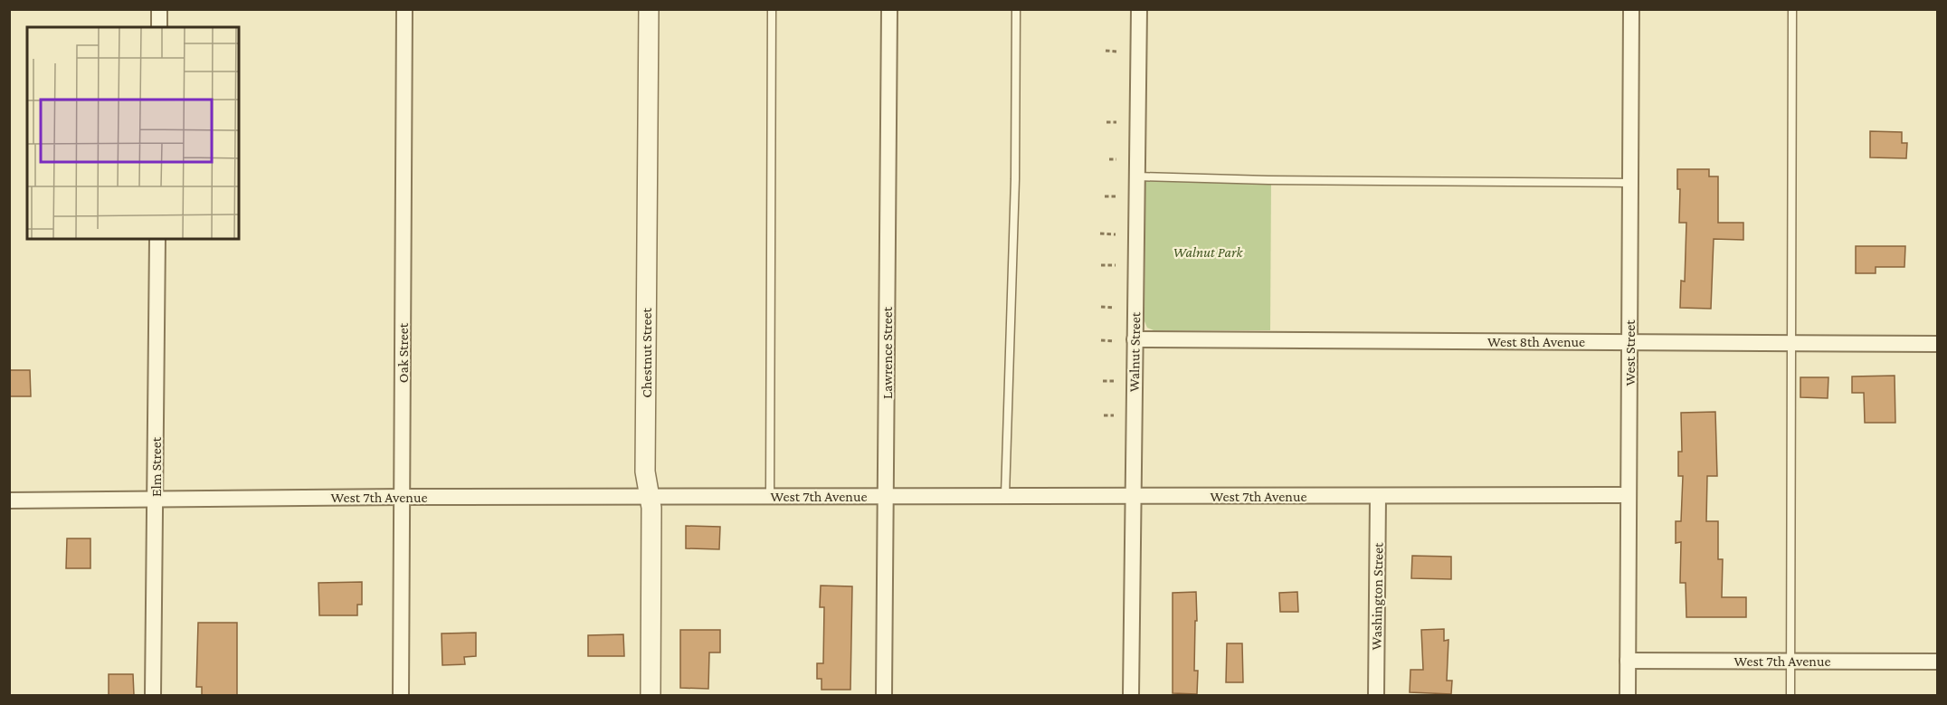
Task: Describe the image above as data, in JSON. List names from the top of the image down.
{
  "streets": {
    "street": [
      "West 8th Avenue",
      "Walnut Street",
      "Oak Street",
      "Chestnut Street",
      "Lawrence Street",
      "West Street",
      "Elm Street",
      "West 7th Avenue",
      "Washington Street"
    ]
  },
  "crossings": [
    ["West 8th Avenue", "Walnut Street"],
    ["West 8th Avenue", "West Street"],
    ["Walnut Street", "West 7th Avenue"],
    ["Oak Street", "West 7th Avenue"],
    ["Chestnut Street", "West 7th Avenue"],
    ["Lawrence Street", "West 7th Avenue"],
    ["West Street", "West 7th Avenue"],
    ["Elm Street", "West 7th Avenue"],
    ["West 7th Avenue", "Washington Street"]
  ],
  "parks": ["Walnut Park"]
}
